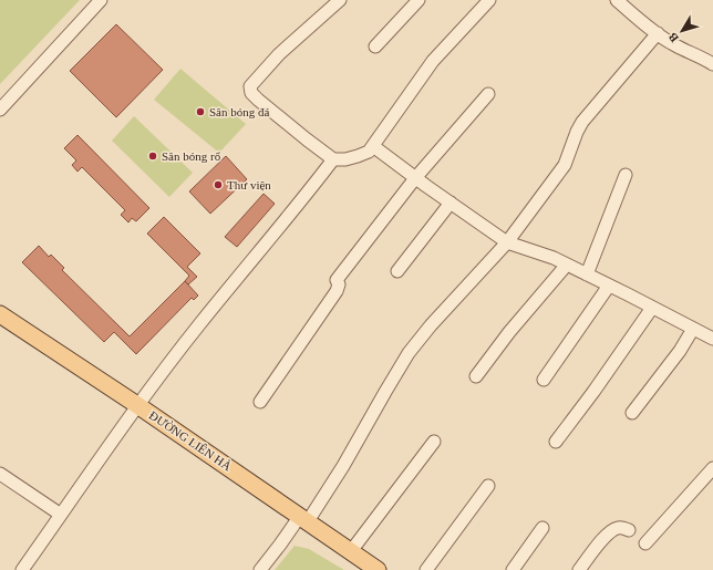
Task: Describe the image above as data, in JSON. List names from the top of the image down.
{
  "streets": {
    "main road": ["ĐƯỜNG LIÊN HÀ"]
  },
  "places": ["Sân bóng đá", "Sân bóng rổ", "Thư viện"],
  "north": "bottom left"
}
